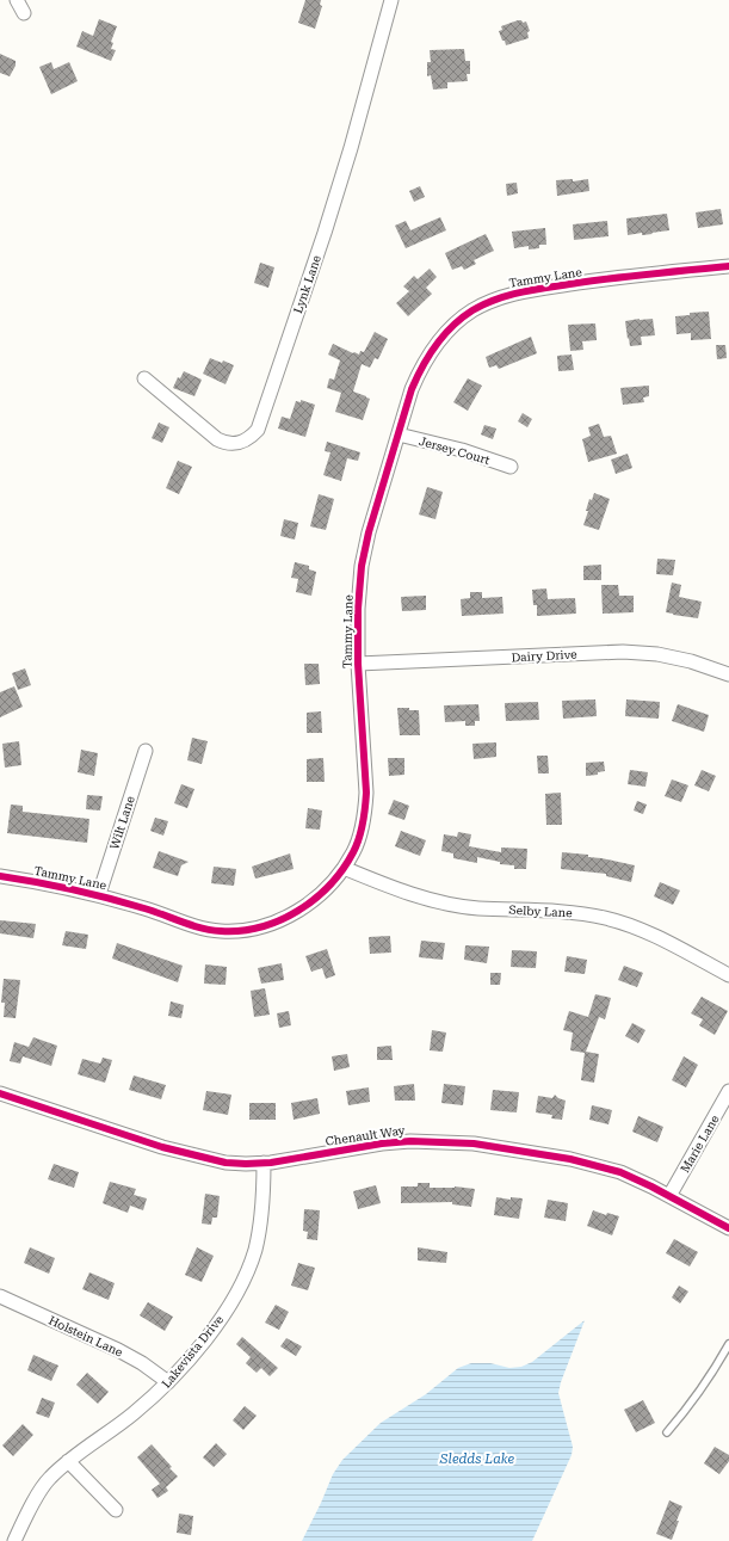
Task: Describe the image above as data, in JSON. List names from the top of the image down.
{
  "streets": {
    "street": [
      "Tammy Lane",
      "Lynk Lane",
      "Jersey Court",
      "Dairy Drive",
      "Wilt Lane",
      "Selby Lane",
      "Chenault Way",
      "Marie Lane",
      "Holstein Lane",
      "Lakevista Drive"
    ]
  },
  "crossings": [
    ["Tammy Lane", "Jersey Court"],
    ["Tammy Lane", "Dairy Drive"],
    ["Tammy Lane", "Wilt Lane"],
    ["Tammy Lane", "Selby Lane"],
    ["Chenault Way", "Marie Lane"],
    ["Chenault Way", "Lakevista Drive"],
    ["Holstein Lane", "Lakevista Drive"]
  ],
  "water": ["Sledds Lake"]
}
